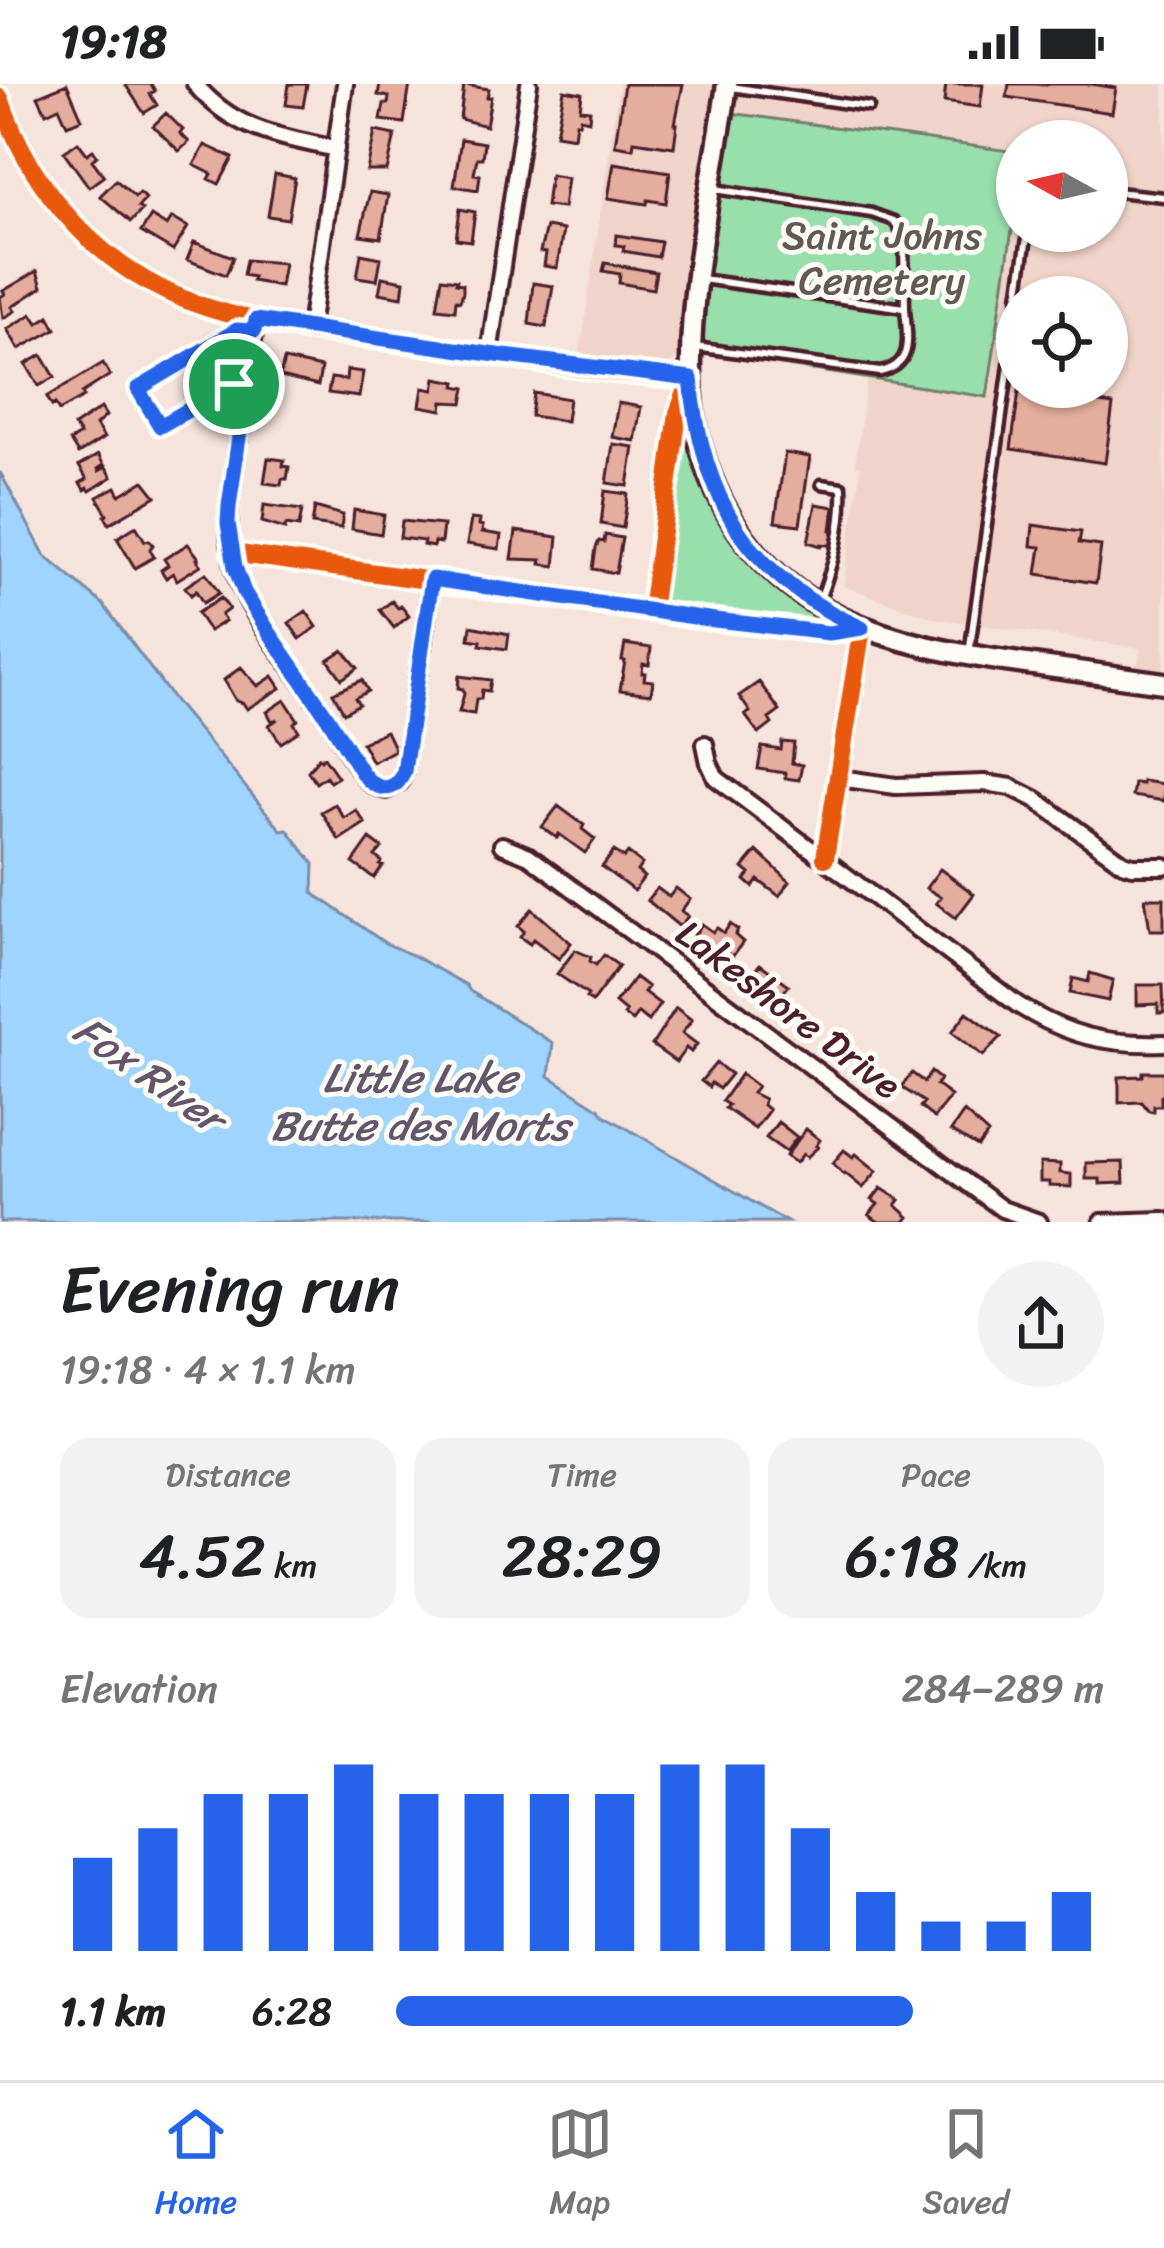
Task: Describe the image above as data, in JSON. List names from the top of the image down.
{
  "streets": {
    "street": ["Lakeshore Drive"]
  },
  "water": ["Fox River", "Little Lake Butte des Morts"],
  "parks": ["Saint Johns Cemetery"],
  "north": "left",
  "page": {
    "status": "19:18",
    "heading": ["Evening run", "19:18 · 4 × 1.1 km"],
    "stats": [
      ["Distance", "4.52 km"],
      ["Time", "28:29"],
      ["Pace", "6:18 /km"]
    ],
    "chart": ["Elevation", "284–289 m"],
    "list": [
      {
        "name": "1.1 km",
        "note": "6:28"
      }
    ],
    "tabs": ["Home", "Map", "Saved"]
  }
}
